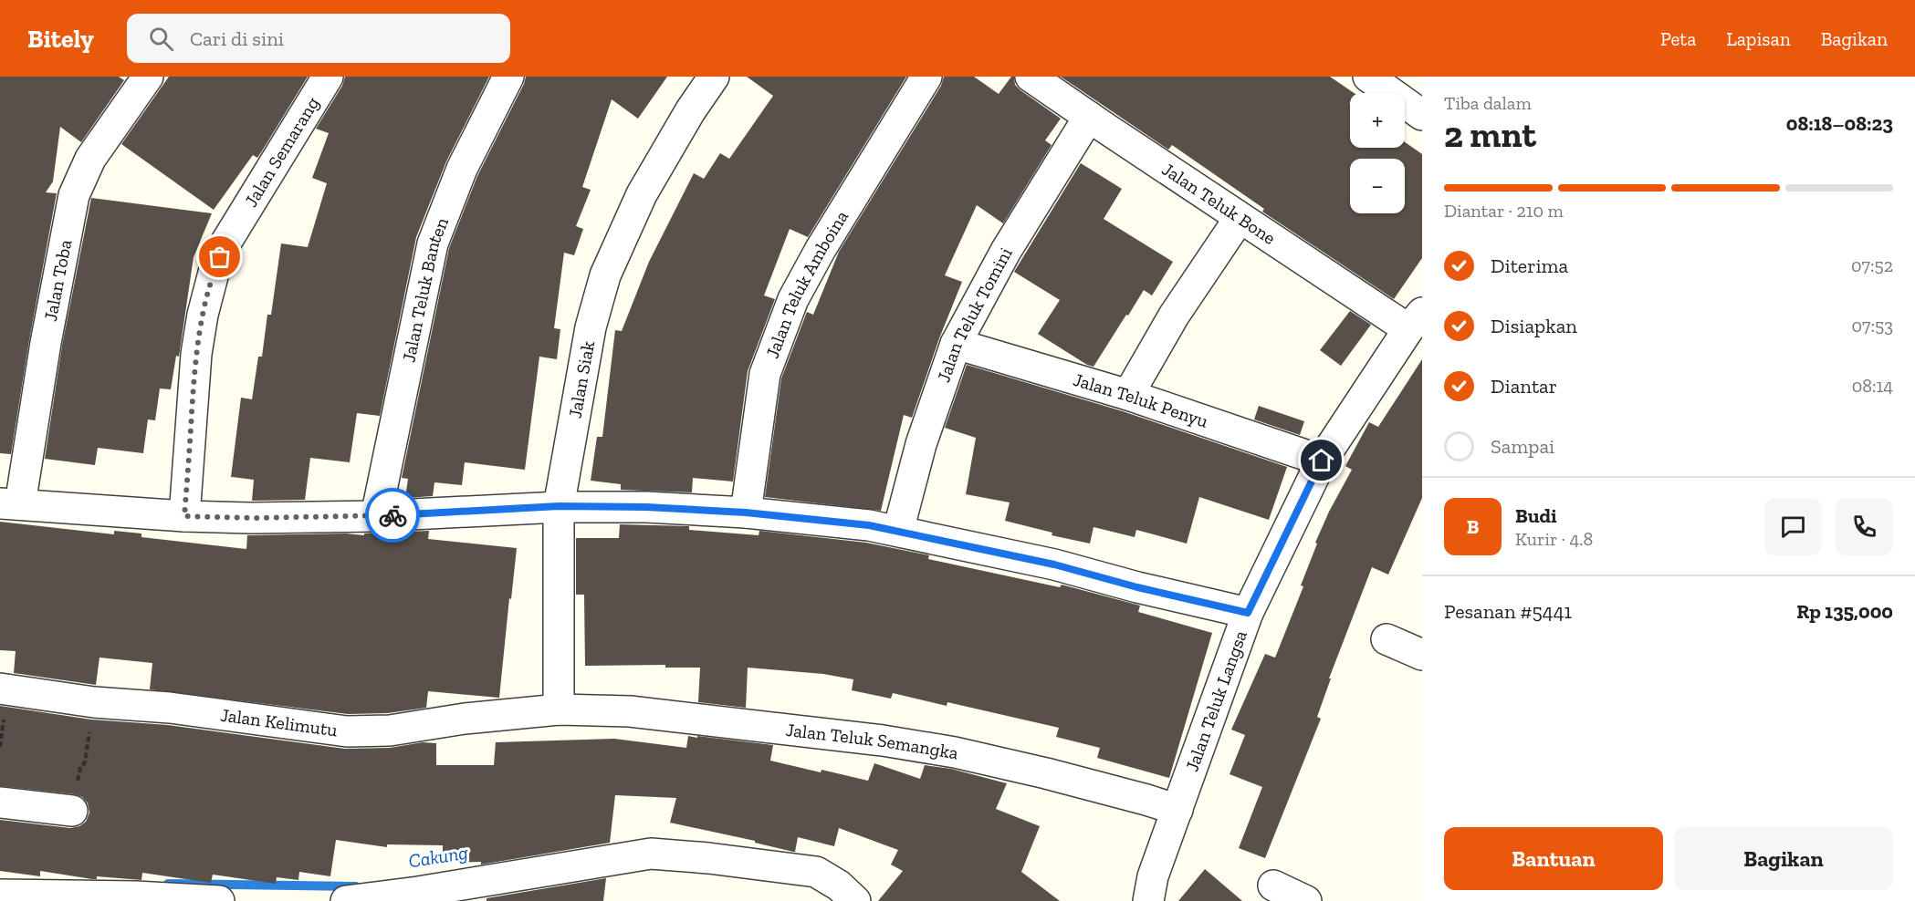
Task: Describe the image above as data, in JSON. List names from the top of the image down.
{
  "streets": {
    "street": [
      "Jalan Semarang",
      "Jalan Teluk Bone",
      "Jalan Toba",
      "Jalan Teluk Amboina",
      "Jalan Teluk Banten",
      "Jalan Teluk Tomini",
      "Jalan Siak",
      "Jalan Teluk Penyu",
      "Jalan Teluk Langsa",
      "Jalan Kelimutu",
      "Jalan Teluk Semangka"
    ]
  },
  "crossings": [
    ["Jalan Teluk Bone", "Jalan Teluk Tomini"],
    ["Jalan Teluk Bone", "Jalan Teluk Langsa"],
    ["Jalan Teluk Tomini", "Jalan Teluk Penyu"],
    ["Jalan Siak", "Jalan Kelimutu"],
    ["Jalan Siak", "Jalan Teluk Semangka"],
    ["Jalan Teluk Penyu", "Jalan Teluk Langsa"],
    ["Jalan Teluk Langsa", "Jalan Teluk Semangka"],
    ["Jalan Kelimutu", "Jalan Teluk Semangka"]
  ],
  "water": ["Cakung"],
  "page": {
    "header": "Bitely",
    "search": "Cari di sini",
    "nav": ["Peta", "Lapisan", "Bagikan"],
    "heading": ["2 mnt", "Tiba dalam", "08:18–08:23"],
    "panel": [
      "Budi",
      "Kurir · 4.8",
      "Pesanan #5441",
      "Rp 135,000"
    ],
    "map_buttons": ["+", "−"],
    "bar": "Diantar · 210 m",
    "list": [
      ["Diterima", "07:52"],
      ["Disiapkan", "07:53"],
      ["Diantar", "08:14"],
      "Sampai"
    ],
    "round": "B",
    "buttons": ["Bantuan", "Bagikan"]
  }
}
